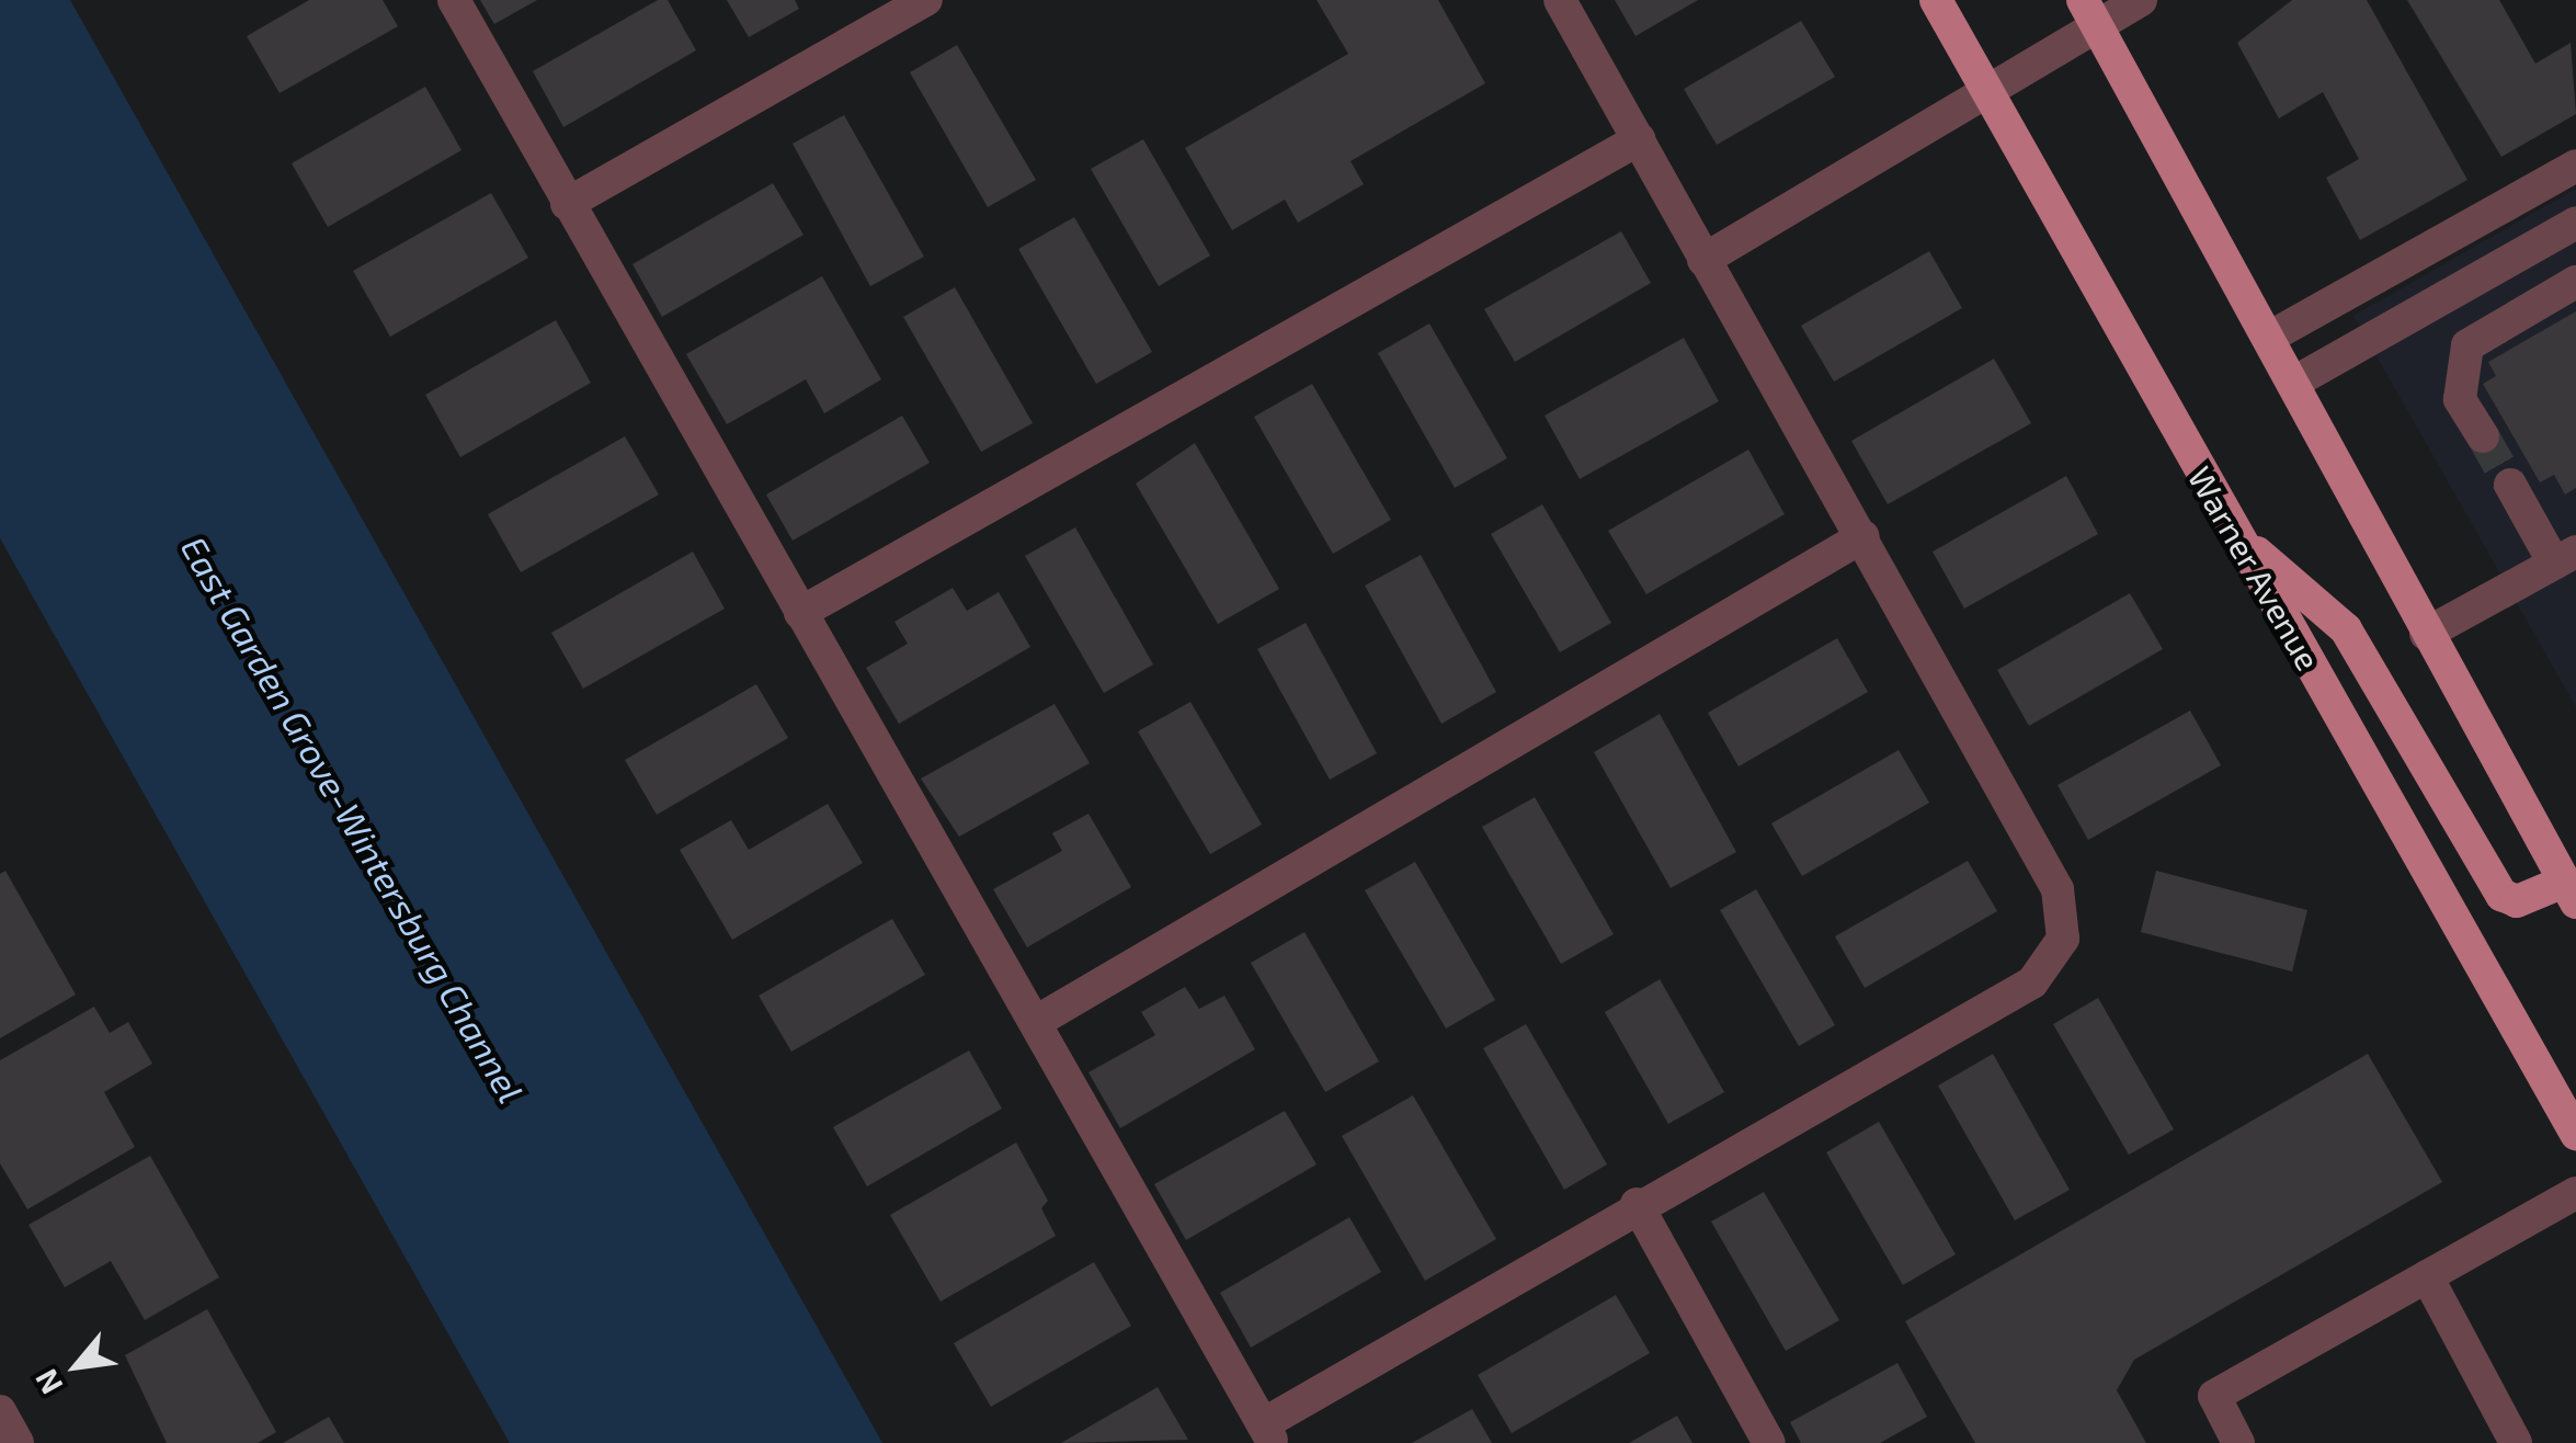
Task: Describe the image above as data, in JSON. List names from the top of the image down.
{
  "streets": {
    "main road": ["Warner Avenue"]
  },
  "water": ["East Garden Grove-Wintersburg Channel"],
  "north": "bottom left"
}
